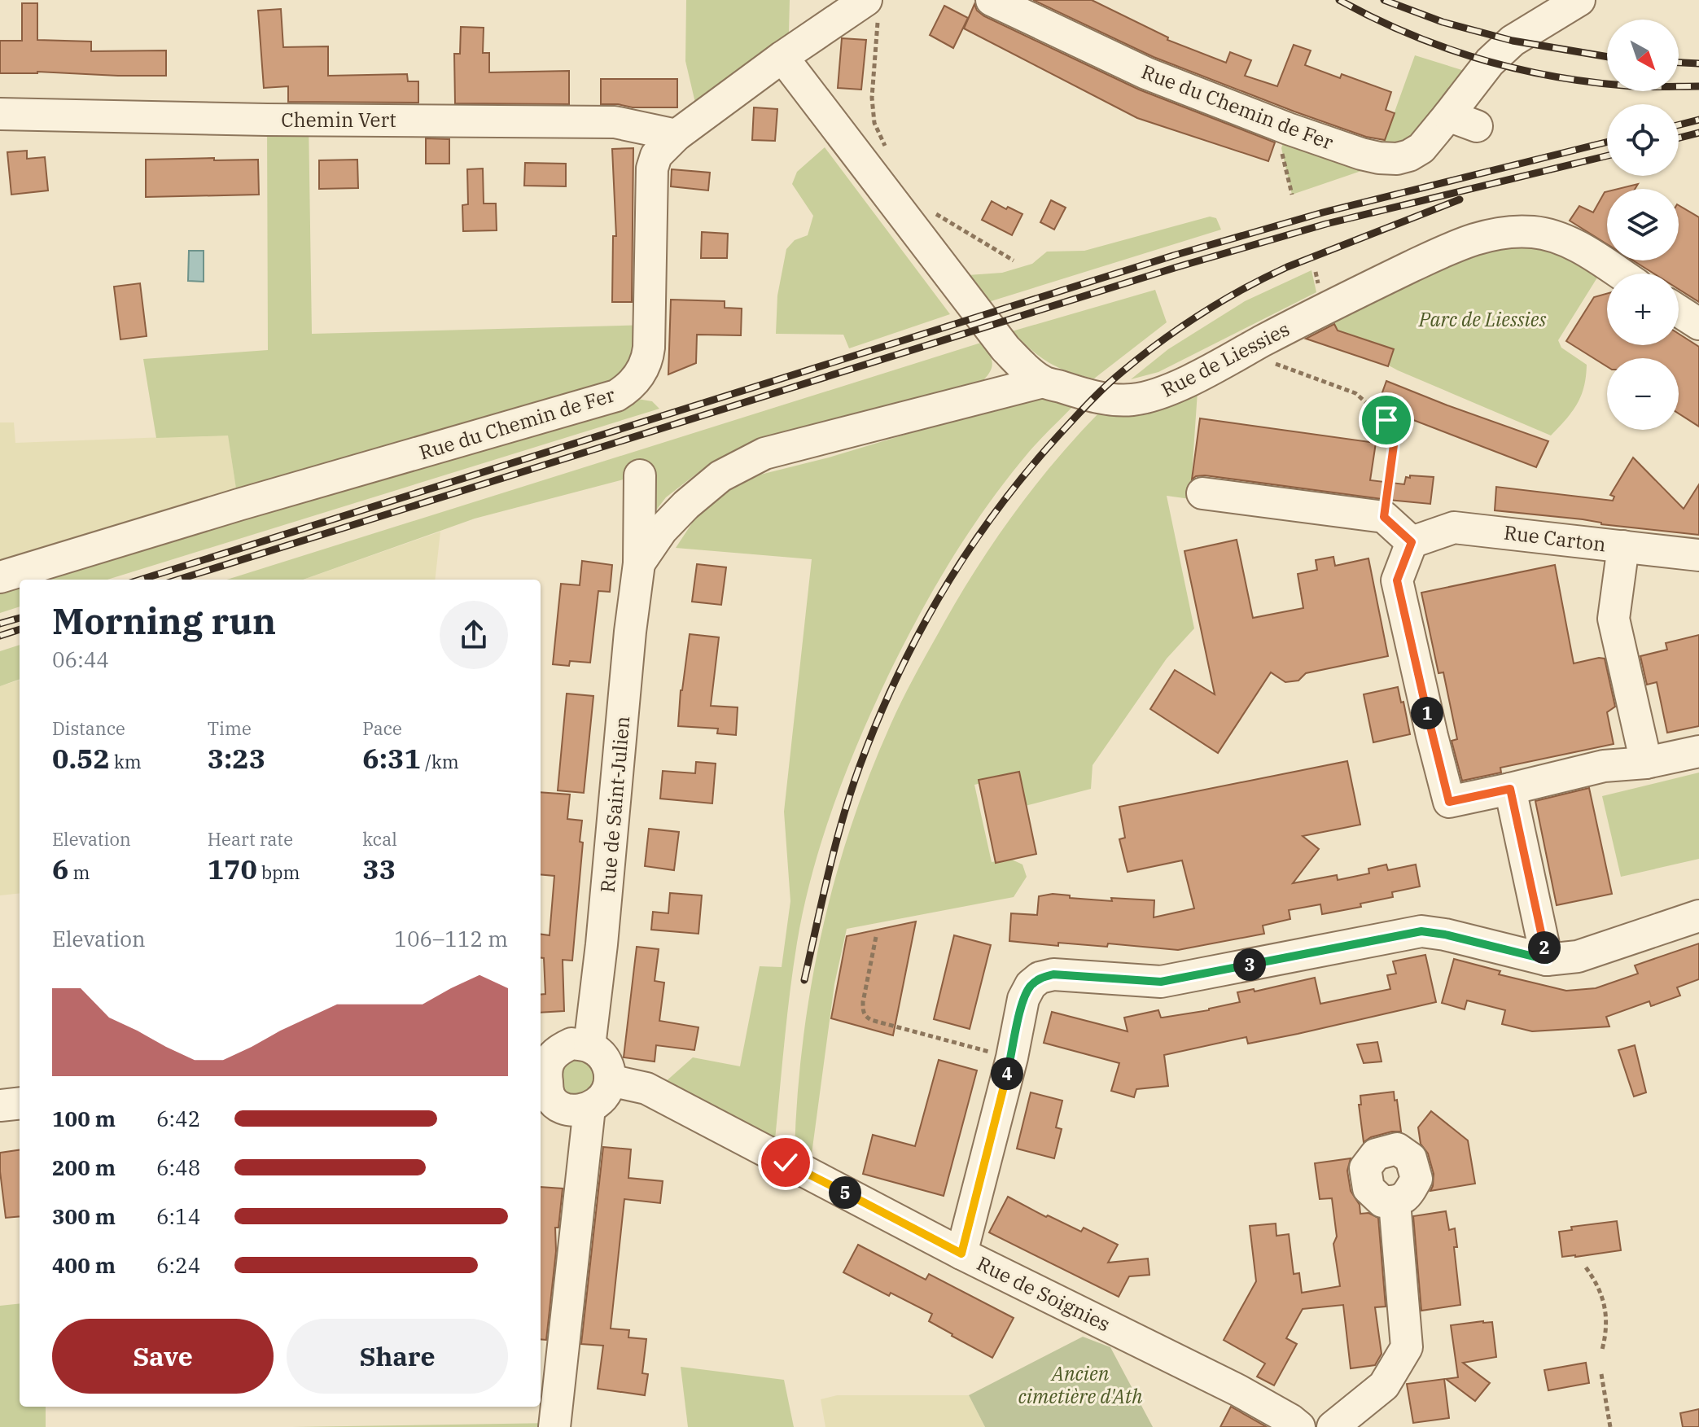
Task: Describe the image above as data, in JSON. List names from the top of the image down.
{
  "streets": {
    "street": [
      "Rue du Chemin de Fer",
      "Chemin Vert",
      "Rue de Liessies",
      "Rue Carton",
      "Rue de Saint-Julien",
      "Rue de Soignies"
    ]
  },
  "crossings": [
    ["Rue du Chemin de Fer", "Chemin Vert"],
    ["Rue du Chemin de Fer", "Rue de Liessies"],
    ["Rue de Liessies", "Rue de Saint-Julien"]
  ],
  "parks": ["Parc de Liessies", "Ancien cimetière d'Ath"],
  "north": "bottom right",
  "page": {
    "map_buttons": ["+", "−"],
    "heading": ["Morning run", "06:44"],
    "stats": [
      ["Distance", "0.52 km"],
      ["Time", "3:23"],
      ["Pace", "6:31 /km"],
      ["Elevation", "6 m"],
      ["Heart rate", "170 bpm"],
      ["kcal", "33"]
    ],
    "pins": [
      "1",
      "2",
      "3",
      "4",
      "5"
    ],
    "chart": ["Elevation", "106–112 m"],
    "list": [
      {
        "name": "100 m",
        "note": "6:42"
      },
      {
        "name": "200 m",
        "note": "6:48"
      },
      {
        "name": "300 m",
        "note": "6:14"
      },
      {
        "name": "400 m",
        "note": "6:24"
      }
    ],
    "buttons": ["Save", "Share"]
  }
}
